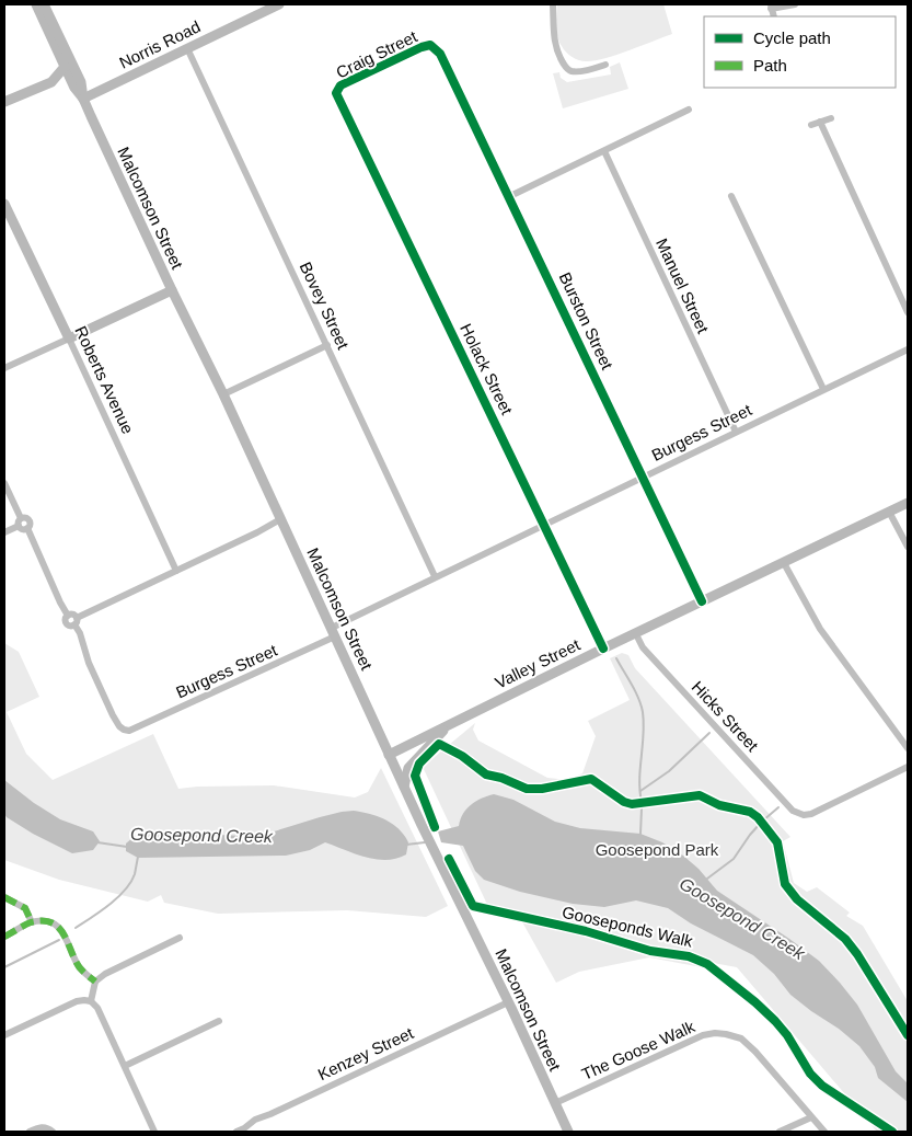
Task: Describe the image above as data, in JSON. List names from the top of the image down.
{
  "streets": {
    "main road": [
      "Norris Road",
      "Malcomson Street",
      "Roberts Avenue",
      "Valley Street"
    ],
    "street": [
      "Craig Street",
      "Manuel Street",
      "Bovey Street",
      "Burston Street",
      "Holack Street",
      "Burgess Street",
      "Hicks Street",
      "The Goose Walk",
      "Kenzey Street"
    ],
    "cycle path": ["Gooseponds Walk"]
  },
  "crossings": [
    ["Norris Road", "Malcomson Street"],
    ["Norris Road", "Bovey Street"],
    ["Craig Street", "Burston Street"],
    ["Craig Street", "Holack Street"],
    ["Malcomson Street", "Burgess Street"],
    ["Malcomson Street", "Valley Street"],
    ["Malcomson Street", "The Goose Walk"],
    ["Malcomson Street", "Kenzey Street"],
    ["Manuel Street", "Burgess Street"],
    ["Bovey Street", "Burgess Street"],
    ["Burston Street", "Burgess Street"],
    ["Burston Street", "Valley Street"],
    ["Holack Street", "Burgess Street"],
    ["Holack Street", "Valley Street"],
    ["Valley Street", "Hicks Street"]
  ],
  "water": ["Goosepond Creek"],
  "parks": ["Goosepond Park"],
  "legend": ["Cycle path", "Path"]
}
